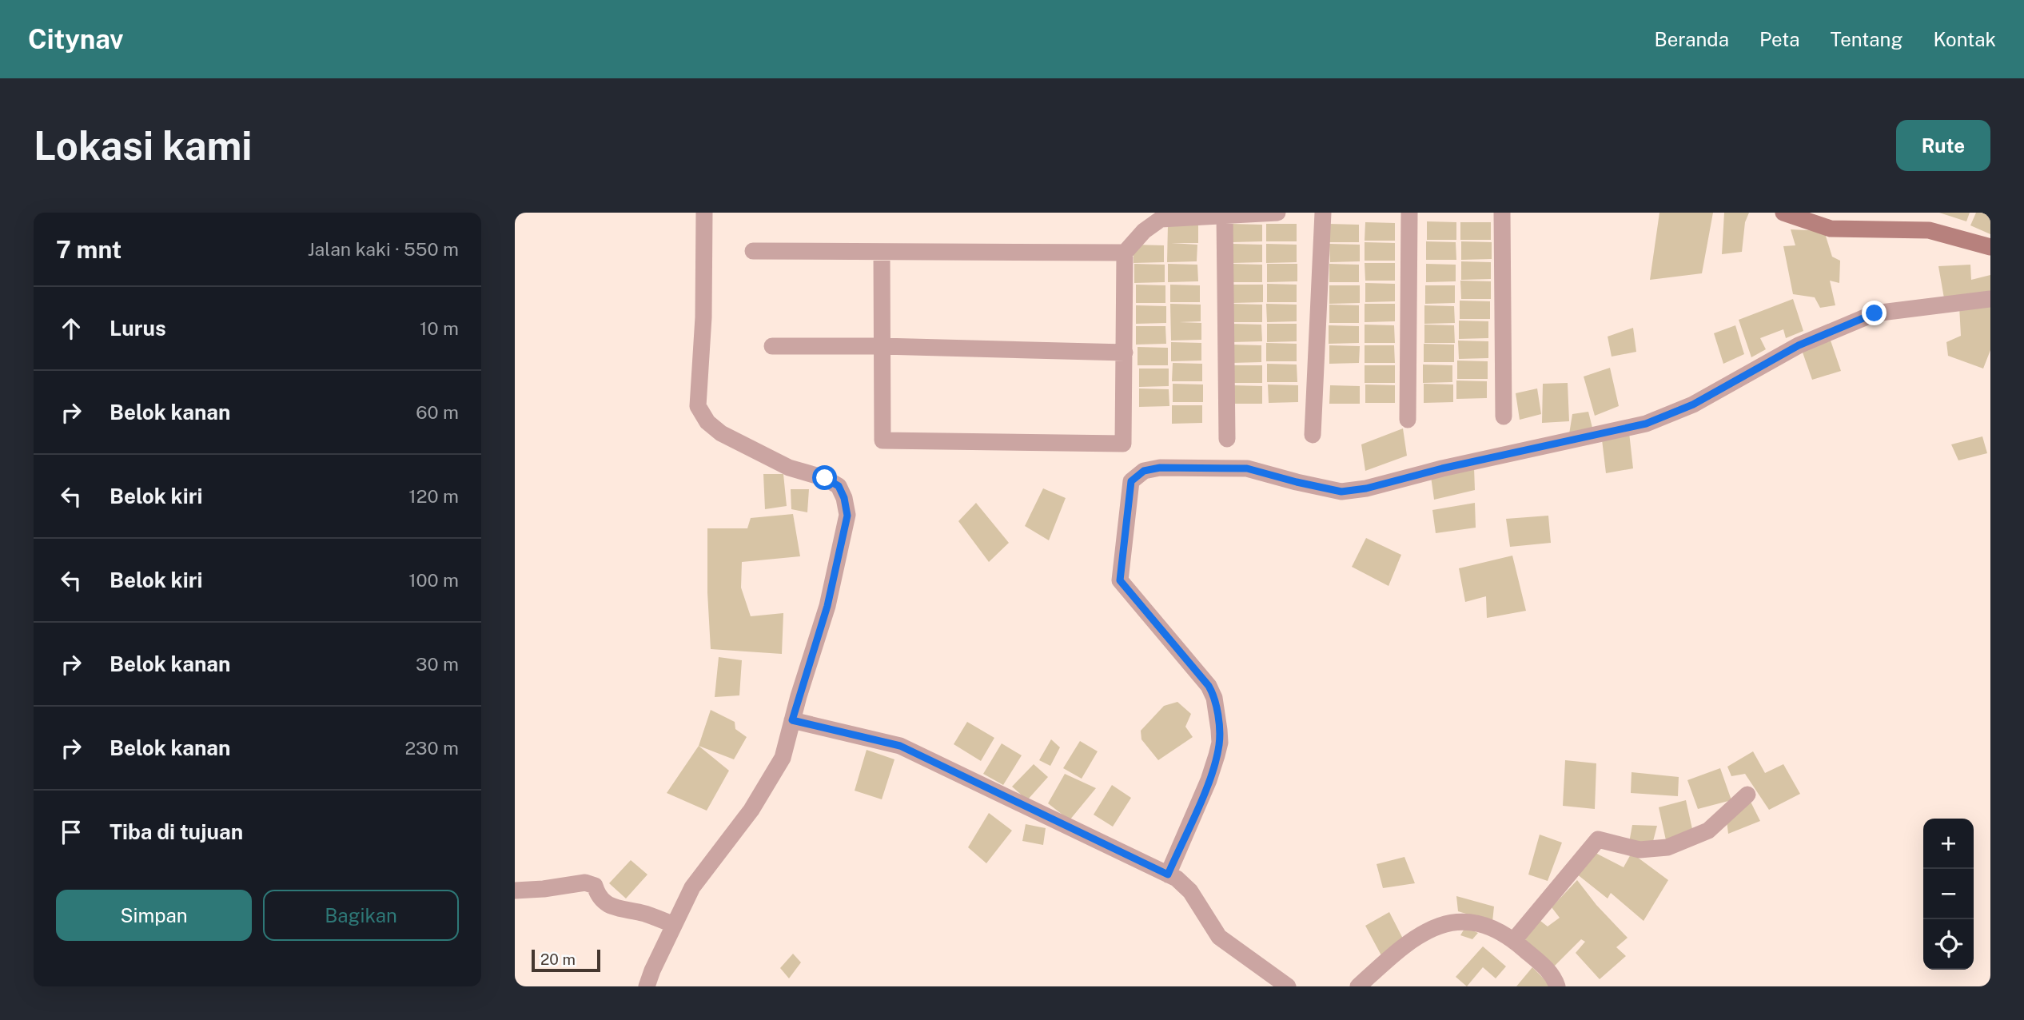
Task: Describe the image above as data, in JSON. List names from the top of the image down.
{
  "scale_bar": "20 m",
  "page": {
    "header": "Citynav",
    "nav": [
      "Beranda",
      "Peta",
      "Tentang",
      "Kontak"
    ],
    "buttons": [
      "Rute",
      ["Simpan", "Bagikan"]
    ],
    "title": "Lokasi kami",
    "heading": ["7 mnt", "Jalan kaki · 550 m"],
    "list": [
      ["Lurus", "10 m"],
      ["Belok kanan", "60 m"],
      ["Belok kiri", "120 m"],
      ["Belok kiri", "100 m"],
      ["Belok kanan", "30 m"],
      ["Belok kanan", "230 m"],
      "Tiba di tujuan"
    ],
    "map_buttons": ["+", "−"],
    "scale": "20 m"
  }
}
